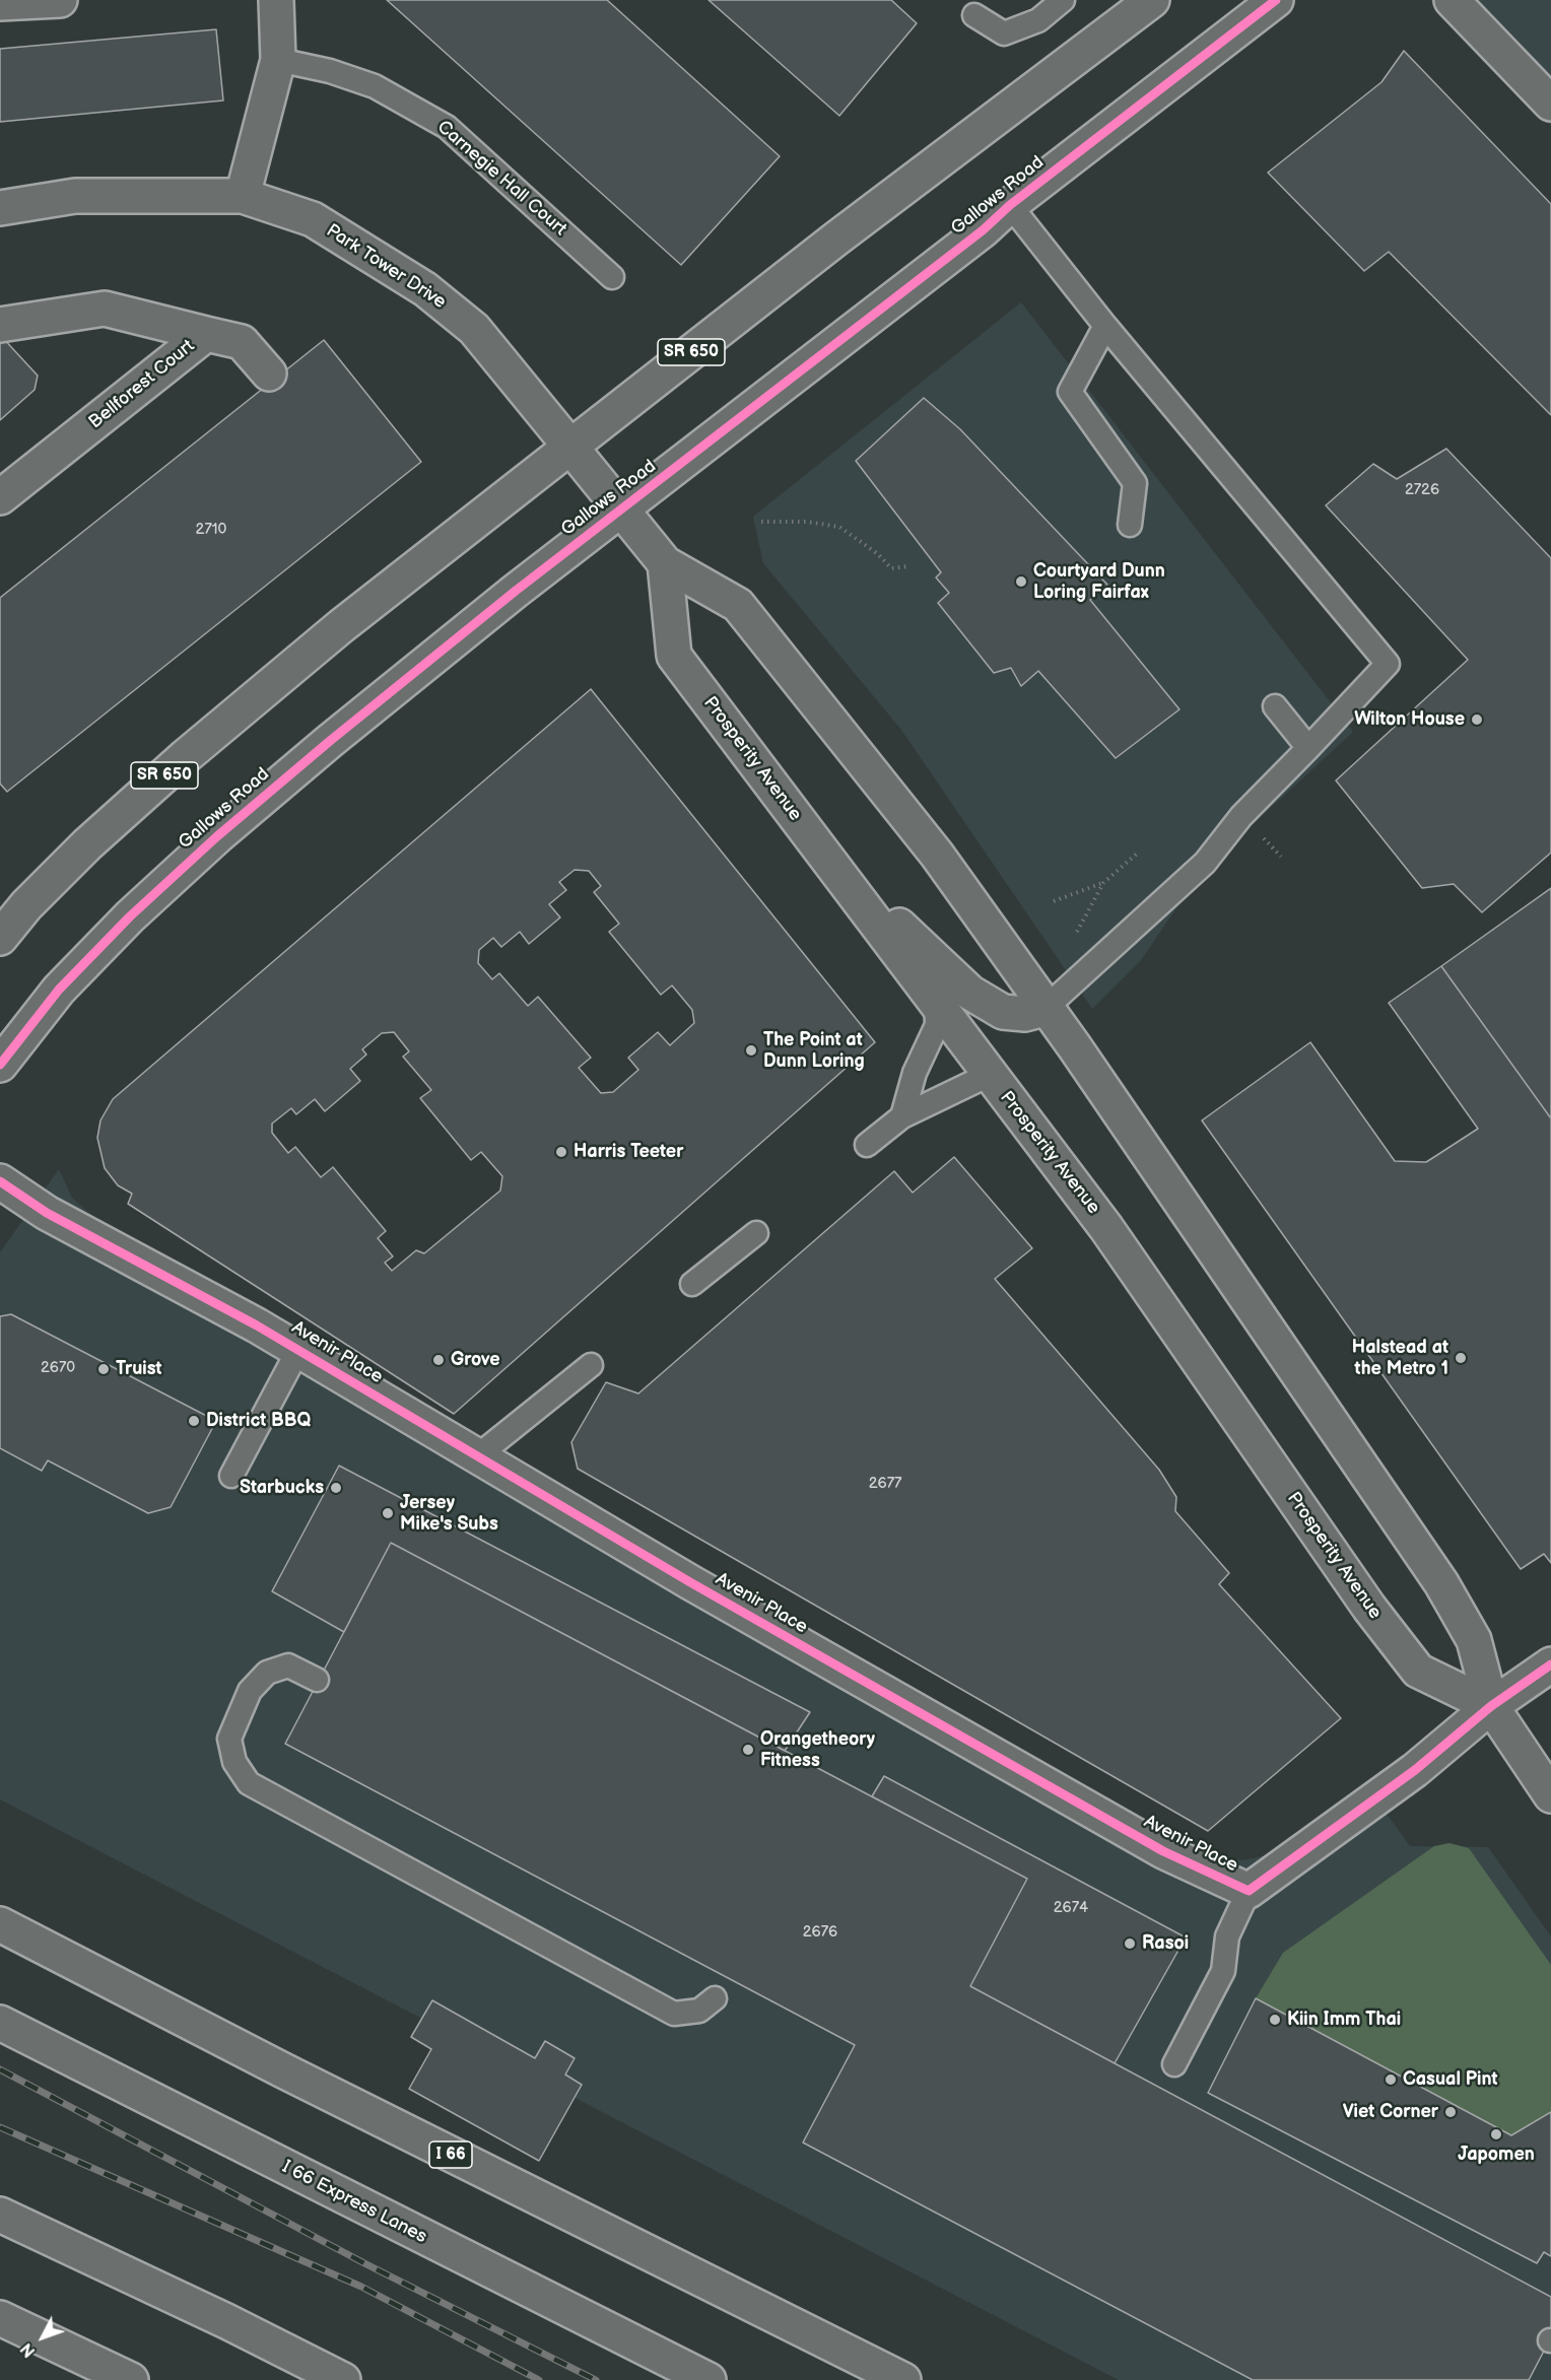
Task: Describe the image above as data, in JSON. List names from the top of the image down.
{
  "streets": {
    "main road": [
      "Gallows Road",
      "Park Tower Drive",
      "SR 650",
      "Bellforest Court",
      "Prosperity Avenue",
      "Avenir Place",
      "I 66",
      "I 66 Express Lanes"
    ],
    "lane": ["Carnegie Hall Court"]
  },
  "crossings": [
    ["Park Tower Drive", "SR 650"],
    ["Prosperity Avenue", "Avenir Place"]
  ],
  "places": [
    "Courtyard Dunn Loring Fairfax",
    "Wilton House",
    "The Point at Dunn Loring",
    "Harris Teeter",
    "Halstead at the Metro 1",
    "Grove",
    "Truist",
    "District BBQ",
    "Starbucks",
    "Jersey Mike's Subs",
    "Orangetheory Fitness",
    "Rasoi",
    "Kiin Imm Thai",
    "Casual Pint",
    "Viet Corner",
    "Japomen"
  ],
  "house_numbers": [
    "2726",
    "2710",
    "2670",
    "2677",
    "2674",
    "2676"
  ],
  "north": "bottom left"
}
